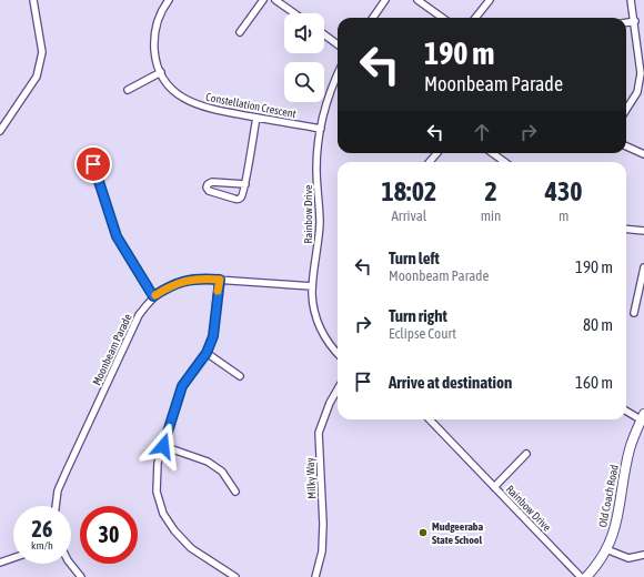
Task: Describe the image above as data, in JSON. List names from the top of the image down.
{
  "streets": {
    "street": [
      "Constellation Crescent",
      "Rainbow Drive",
      "Moonbeam Parade",
      "Milky Way",
      "Old Coach Road"
    ]
  },
  "crossings": [
    ["Constellation Crescent", "Rainbow Drive"],
    ["Rainbow Drive", "Moonbeam Parade"]
  ],
  "places": ["Mudgeeraba State School"],
  "page": {
    "turn": ["190 m", "Moonbeam Parade"],
    "eta": [
      "18:02",
      "Arrival",
      "2",
      "min",
      "430",
      "m"
    ],
    "list": [
      {
        "name": "Turn left",
        "note": "Moonbeam Parade",
        "value": "190 m"
      },
      {
        "name": "Turn right",
        "note": "Eclipse Court",
        "value": "80 m"
      },
      {
        "name": "Arrive at destination",
        "value": "160 m"
      }
    ],
    "speed": "26 km/h",
    "limit": "30"
  }
}
